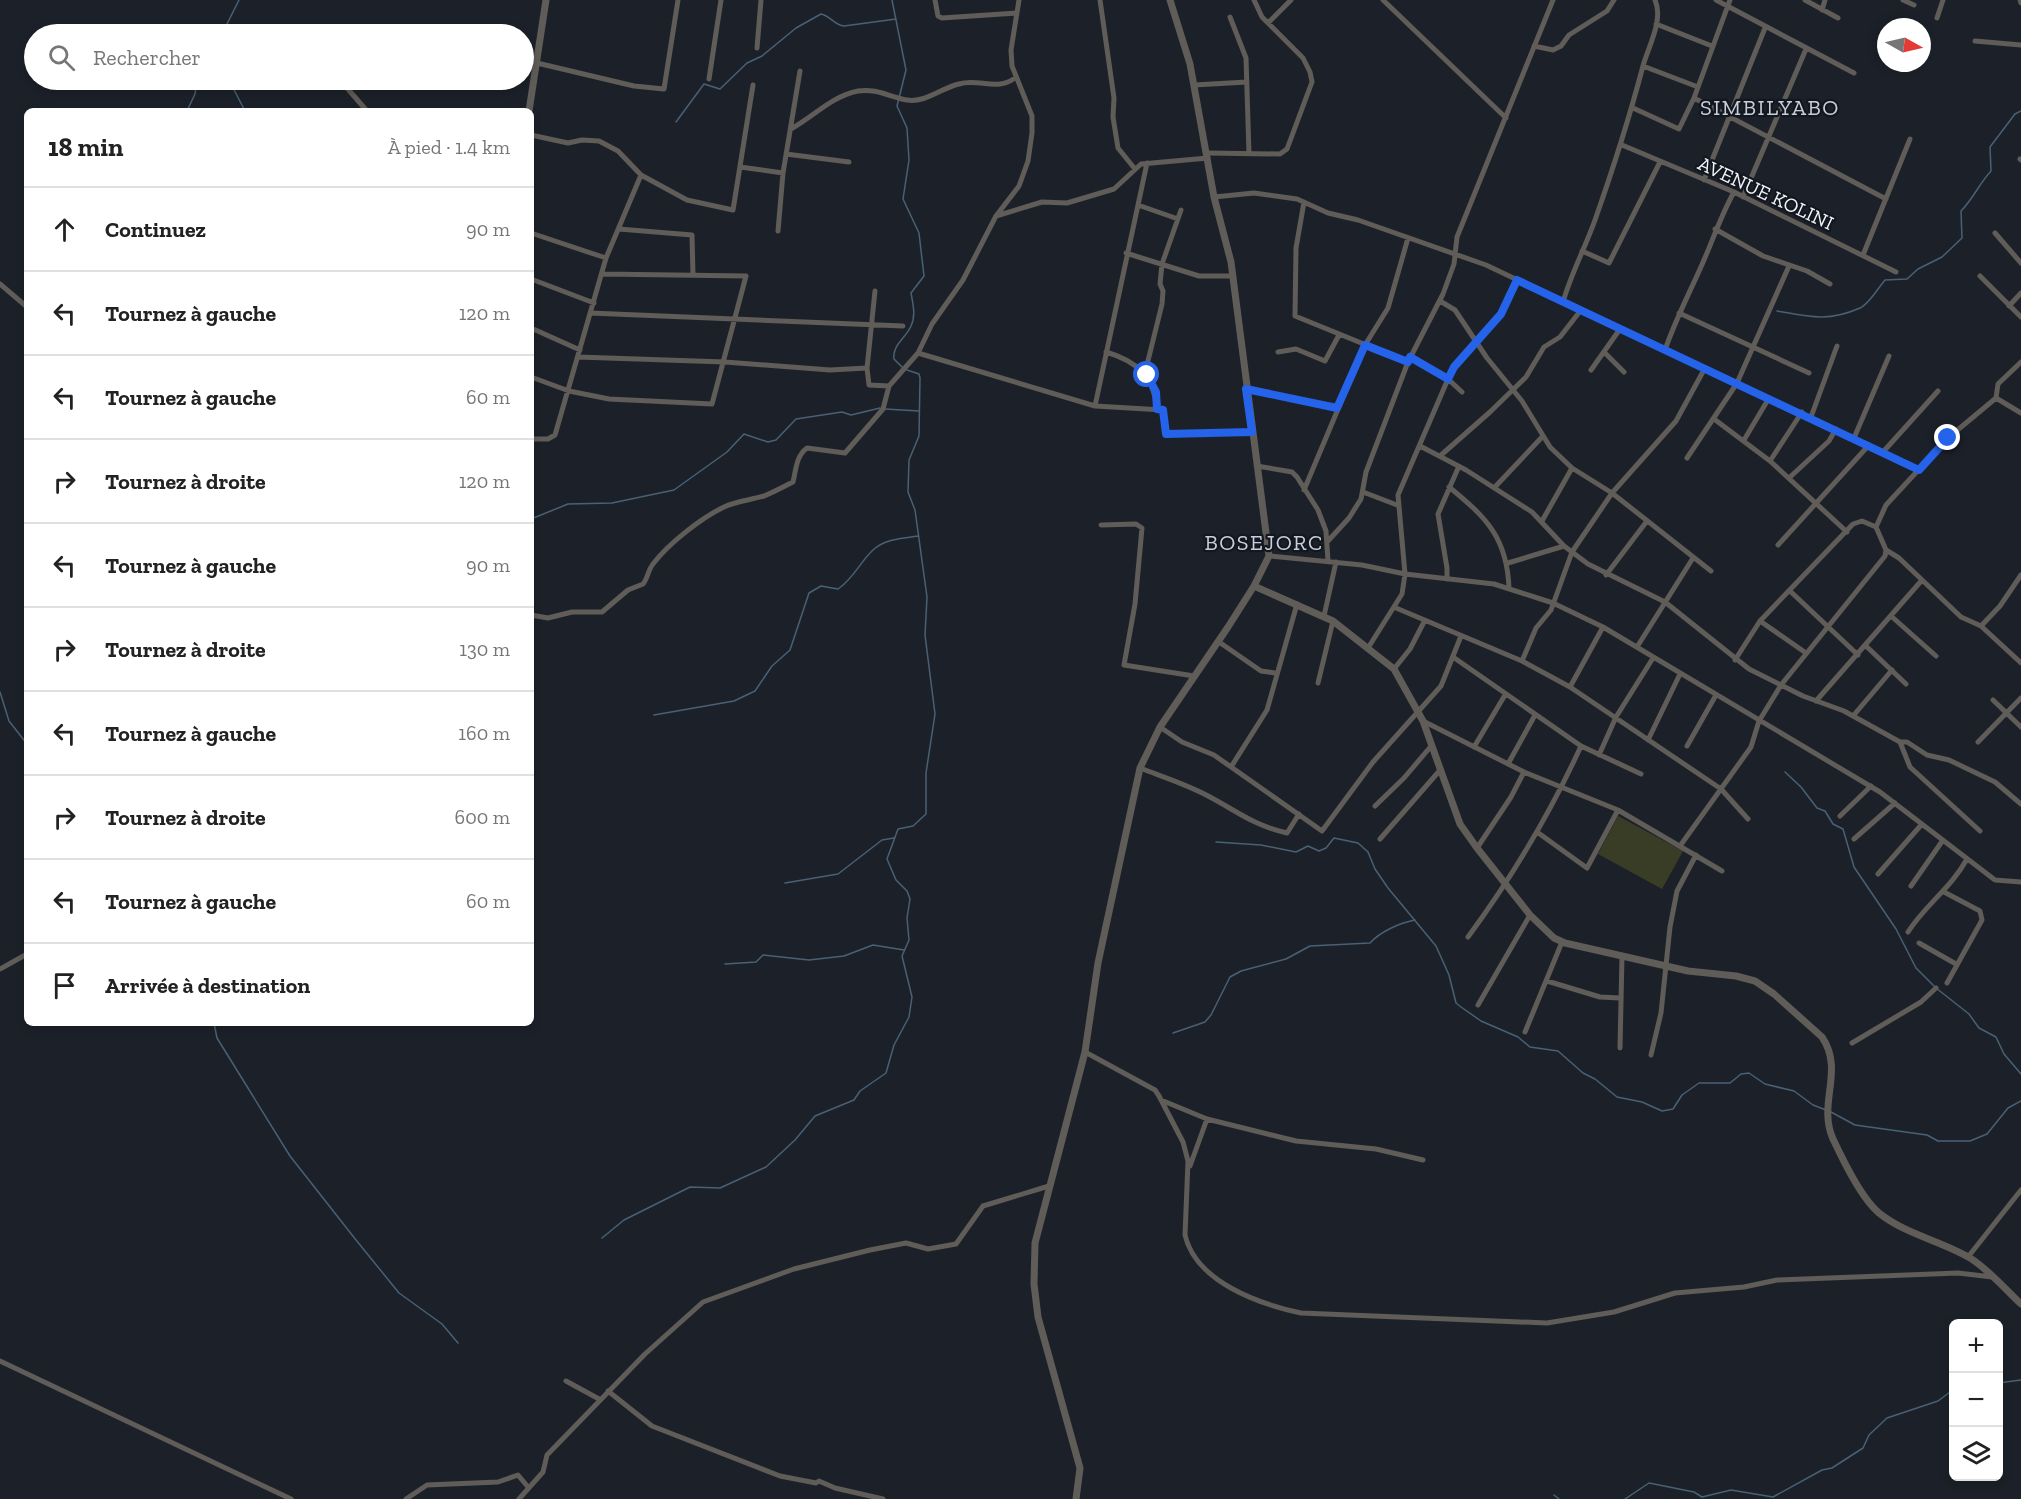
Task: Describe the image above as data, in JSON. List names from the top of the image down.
{
  "streets": {
    "street": ["AVENUE KOLINI"]
  },
  "districts": ["SIMBILYABO", "BOSEJORC"],
  "north": "right",
  "page": {
    "search": "Rechercher",
    "heading": ["18 min", "À pied · 1.4 km"],
    "list": [
      ["Continuez", "90 m"],
      ["Tournez à gauche", "120 m"],
      ["Tournez à gauche", "60 m"],
      ["Tournez à droite", "120 m"],
      ["Tournez à gauche", "90 m"],
      ["Tournez à droite", "130 m"],
      ["Tournez à gauche", "160 m"],
      ["Tournez à droite", "600 m"],
      ["Tournez à gauche", "60 m"],
      "Arrivée à destination"
    ],
    "map_buttons": ["+", "−"]
  }
}
